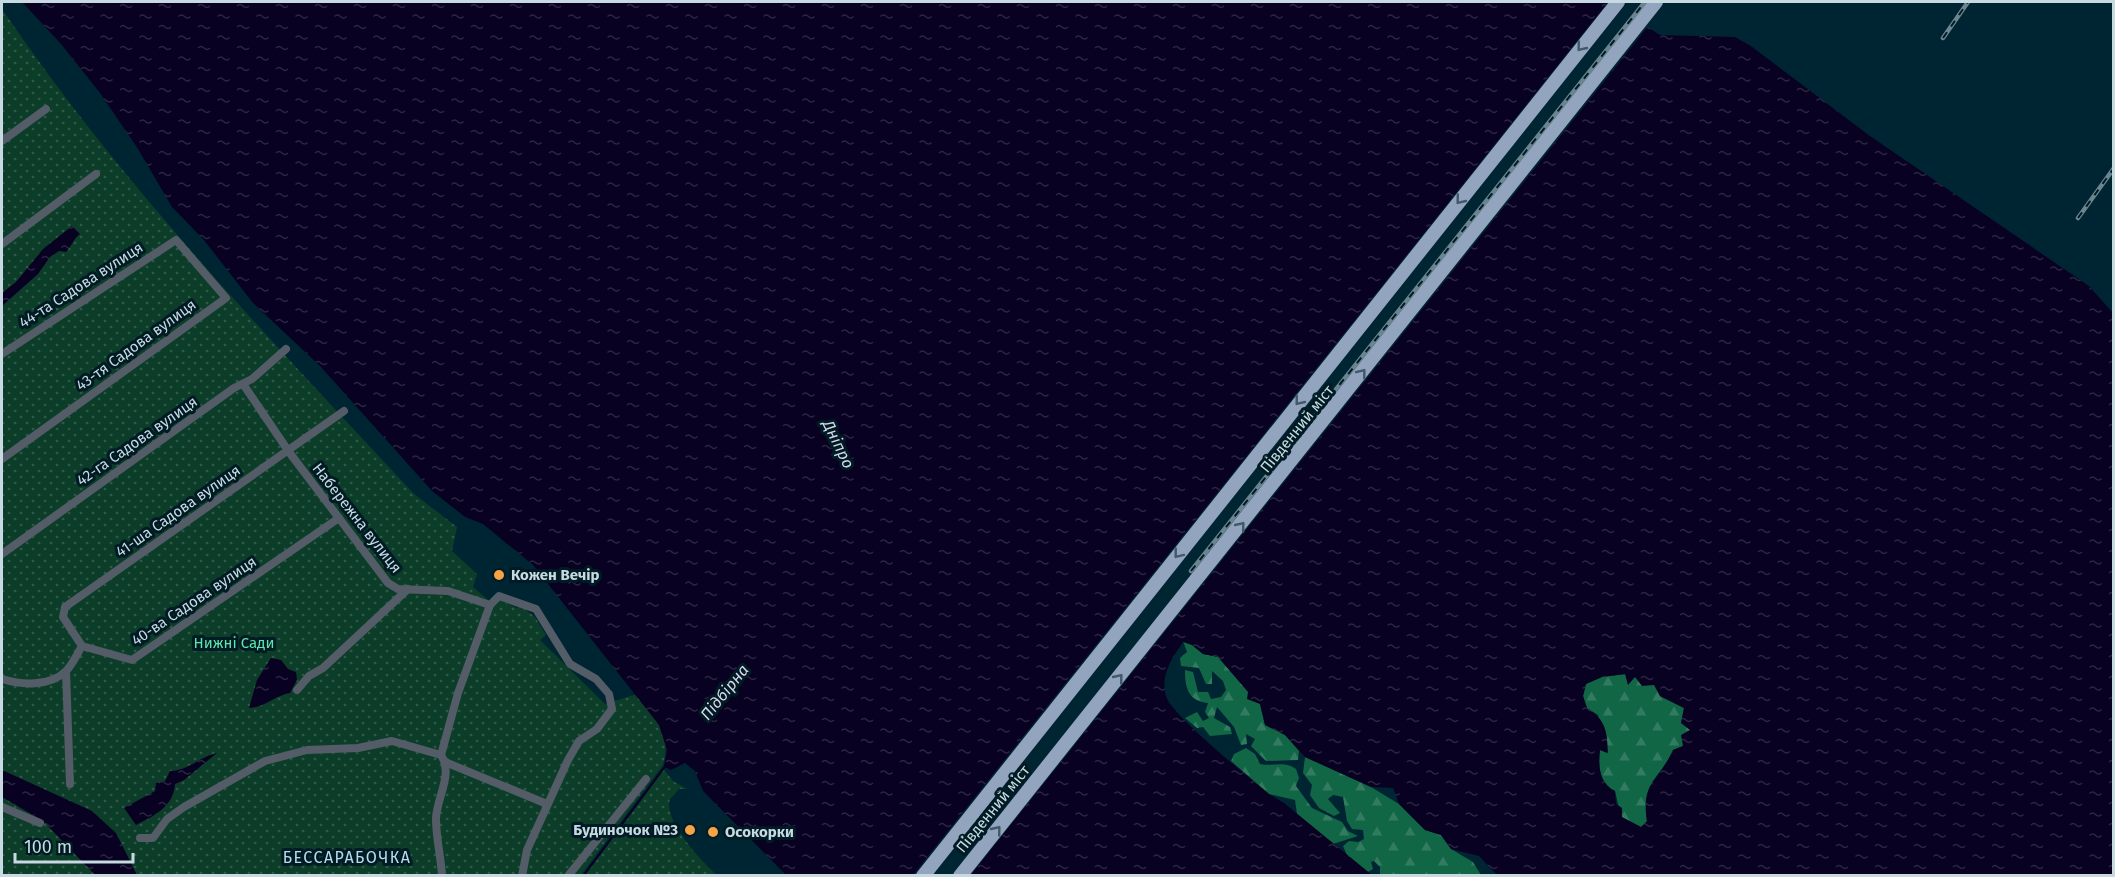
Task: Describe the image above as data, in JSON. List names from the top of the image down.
{
  "streets": {
    "highway": ["Південний міст"],
    "street": [
      "44-та Садова вулиця",
      "43-тя Садова вулиця",
      "42-га Садова вулиця",
      "41-ша Садова вулиця",
      "Набережна вулиця",
      "40-ва Садова вулиця"
    ]
  },
  "crossings": [
    ["44-та Садова вулиця", "43-тя Садова вулиця"],
    ["42-га Садова вулиця", "Набережна вулиця"],
    ["41-ша Садова вулиця", "Набережна вулиця"],
    ["41-ша Садова вулиця", "40-ва Садова вулиця"],
    ["Набережна вулиця", "40-ва Садова вулиця"]
  ],
  "districts": ["БЕССАРАБОЧКА"],
  "water": ["Дніпро", "Підбірна"],
  "parks": ["Нижні Сади"],
  "places": ["Кожен Вечір", "Будиночок №3", "Осокорки"],
  "scale_bar": "100 m"
}
